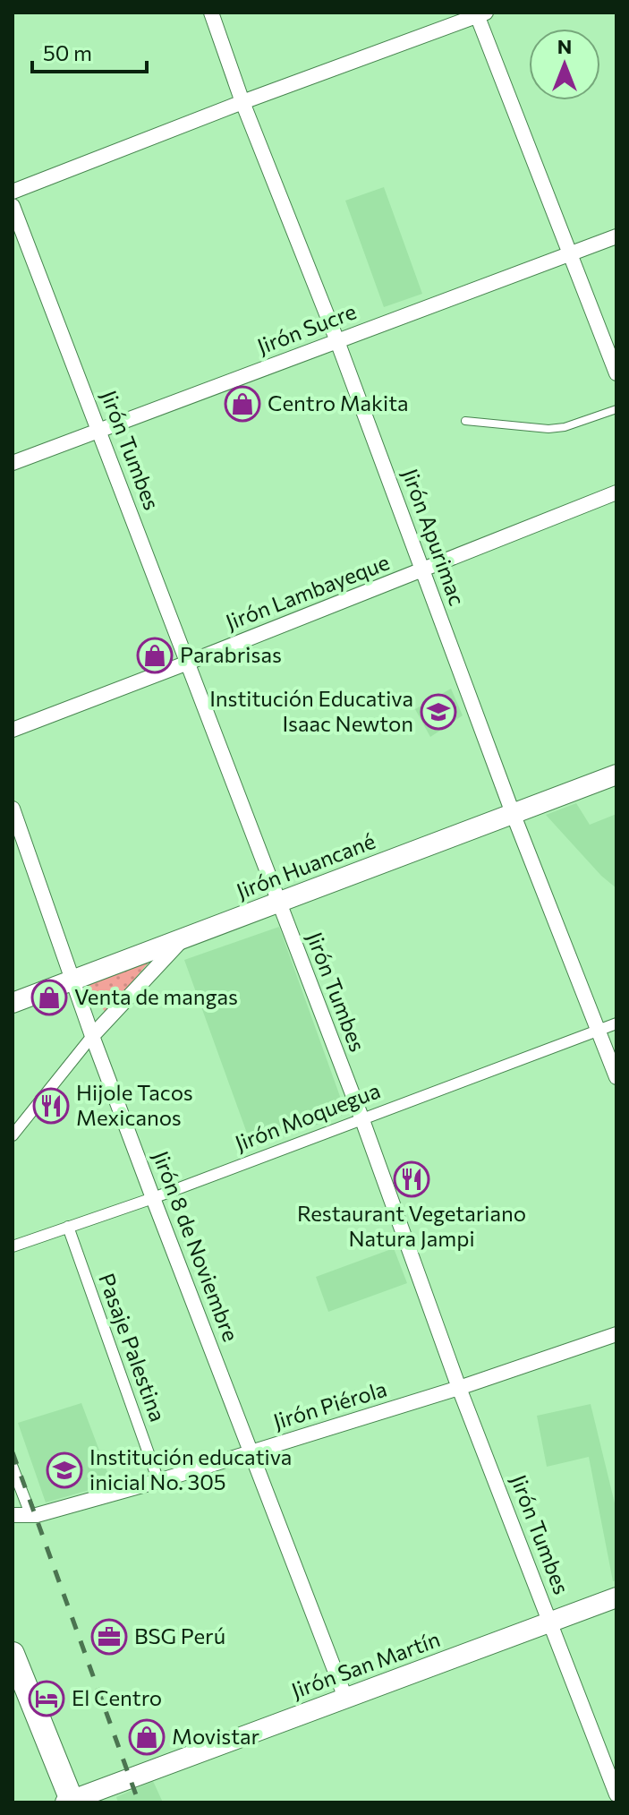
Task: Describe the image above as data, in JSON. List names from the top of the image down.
{
  "streets": {
    "street": [
      "Jirón Sucre",
      "Jirón Tumbes",
      "Jirón Apurimac",
      "Jirón Lambayeque",
      "Jirón Huancané",
      "Jirón Moquegua",
      "Jirón 8 de Noviembre",
      "Pasaje Palestina",
      "Jirón Piérola",
      "Jirón San Martín"
    ]
  },
  "crossings": [
    ["Jirón Sucre", "Jirón Tumbes"],
    ["Jirón Sucre", "Jirón Apurimac"],
    ["Jirón Tumbes", "Jirón Lambayeque"],
    ["Jirón Tumbes", "Jirón Huancané"],
    ["Jirón Tumbes", "Jirón Moquegua"],
    ["Jirón Tumbes", "Jirón Piérola"],
    ["Jirón Tumbes", "Jirón San Martín"],
    ["Jirón Apurimac", "Jirón Lambayeque"],
    ["Jirón Apurimac", "Jirón Huancané"],
    ["Jirón Apurimac", "Jirón Moquegua"],
    ["Jirón Huancané", "Jirón 8 de Noviembre"],
    ["Jirón Moquegua", "Jirón 8 de Noviembre"],
    ["Jirón Moquegua", "Pasaje Palestina"],
    ["Jirón 8 de Noviembre", "Jirón Piérola"],
    ["Jirón 8 de Noviembre", "Jirón San Martín"],
    ["Pasaje Palestina", "Jirón Piérola"]
  ],
  "places": {
    "shop": [
      "Centro Makita",
      "Parabrisas",
      "Venta de mangas",
      "Movistar"
    ],
    "school or university": ["Institución Educativa Isaac Newton", "Institución educativa inicial No. 305"],
    "restaurant": ["Hijole Tacos Mexicanos", "Restaurant Vegetariano Natura Jampi"],
    "office": ["BSG Perú"],
    "hotel": ["El Centro"]
  },
  "scale_bar": "50 m",
  "north": "top"
}
